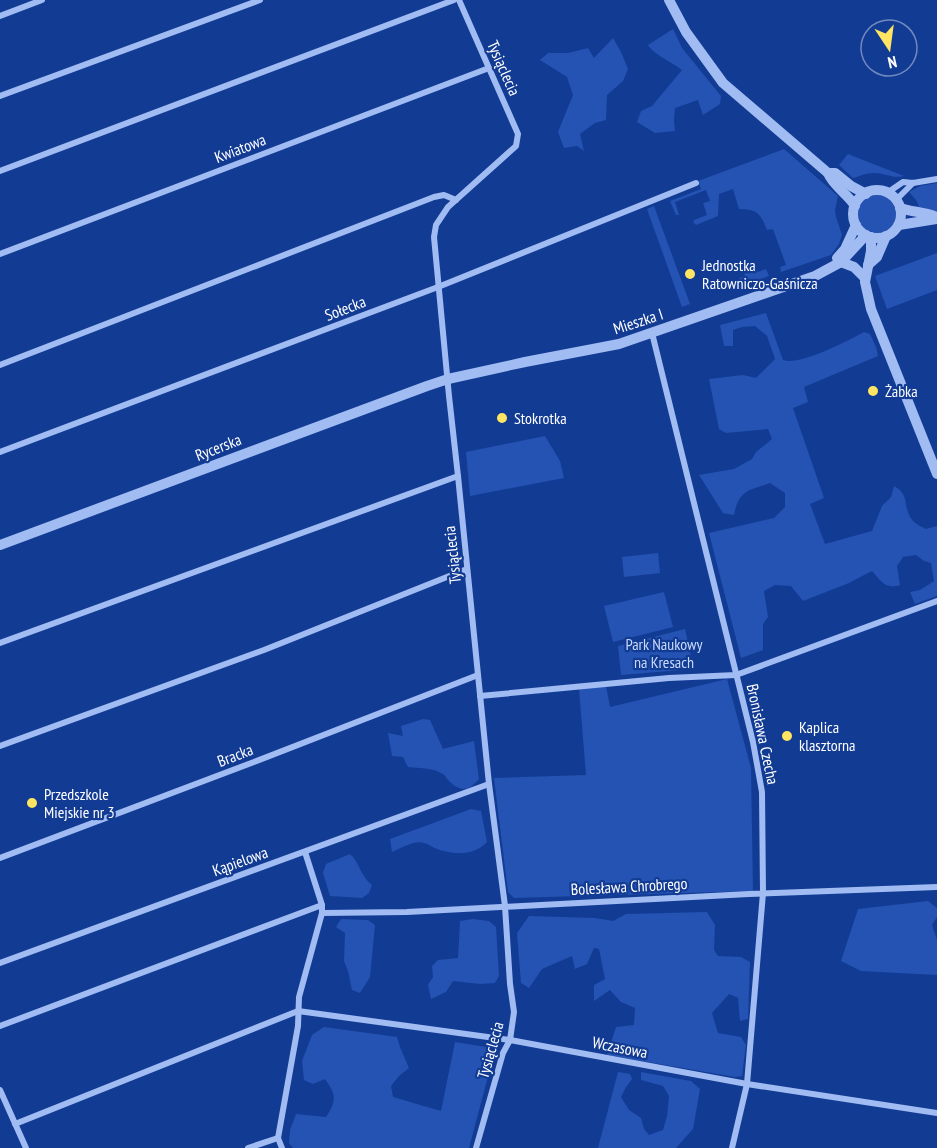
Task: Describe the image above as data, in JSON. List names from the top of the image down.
{
  "streets": {
    "street": [
      "Tysiąclecia",
      "Kwiatowa",
      "Sołecka",
      "Mieszka I",
      "Rycerska",
      "Bronisława Czecha",
      "Bracka",
      "Kąpielowa",
      "Bolesława Chrobrego",
      "Wczasowa"
    ]
  },
  "crossings": [
    ["Tysiąclecia", "Kwiatowa"],
    ["Tysiąclecia", "Sołecka"],
    ["Tysiąclecia", "Mieszka I"],
    ["Tysiąclecia", "Rycerska"],
    ["Tysiąclecia", "Bracka"],
    ["Tysiąclecia", "Kąpielowa"],
    ["Tysiąclecia", "Bolesława Chrobrego"],
    ["Tysiąclecia", "Wczasowa"],
    ["Mieszka I", "Rycerska"],
    ["Mieszka I", "Bronisława Czecha"],
    ["Bronisława Czecha", "Bolesława Chrobrego"],
    ["Bronisława Czecha", "Wczasowa"]
  ],
  "parks": ["Park Naukowy na Kresach"],
  "places": [
    "Jednostka Ratowniczo-Gaśnicza",
    "Żabka",
    "Stokrotka",
    "Kaplica klasztorna",
    "Przedszkole Miejskie nr 3"
  ],
  "north": "bottom"
}
